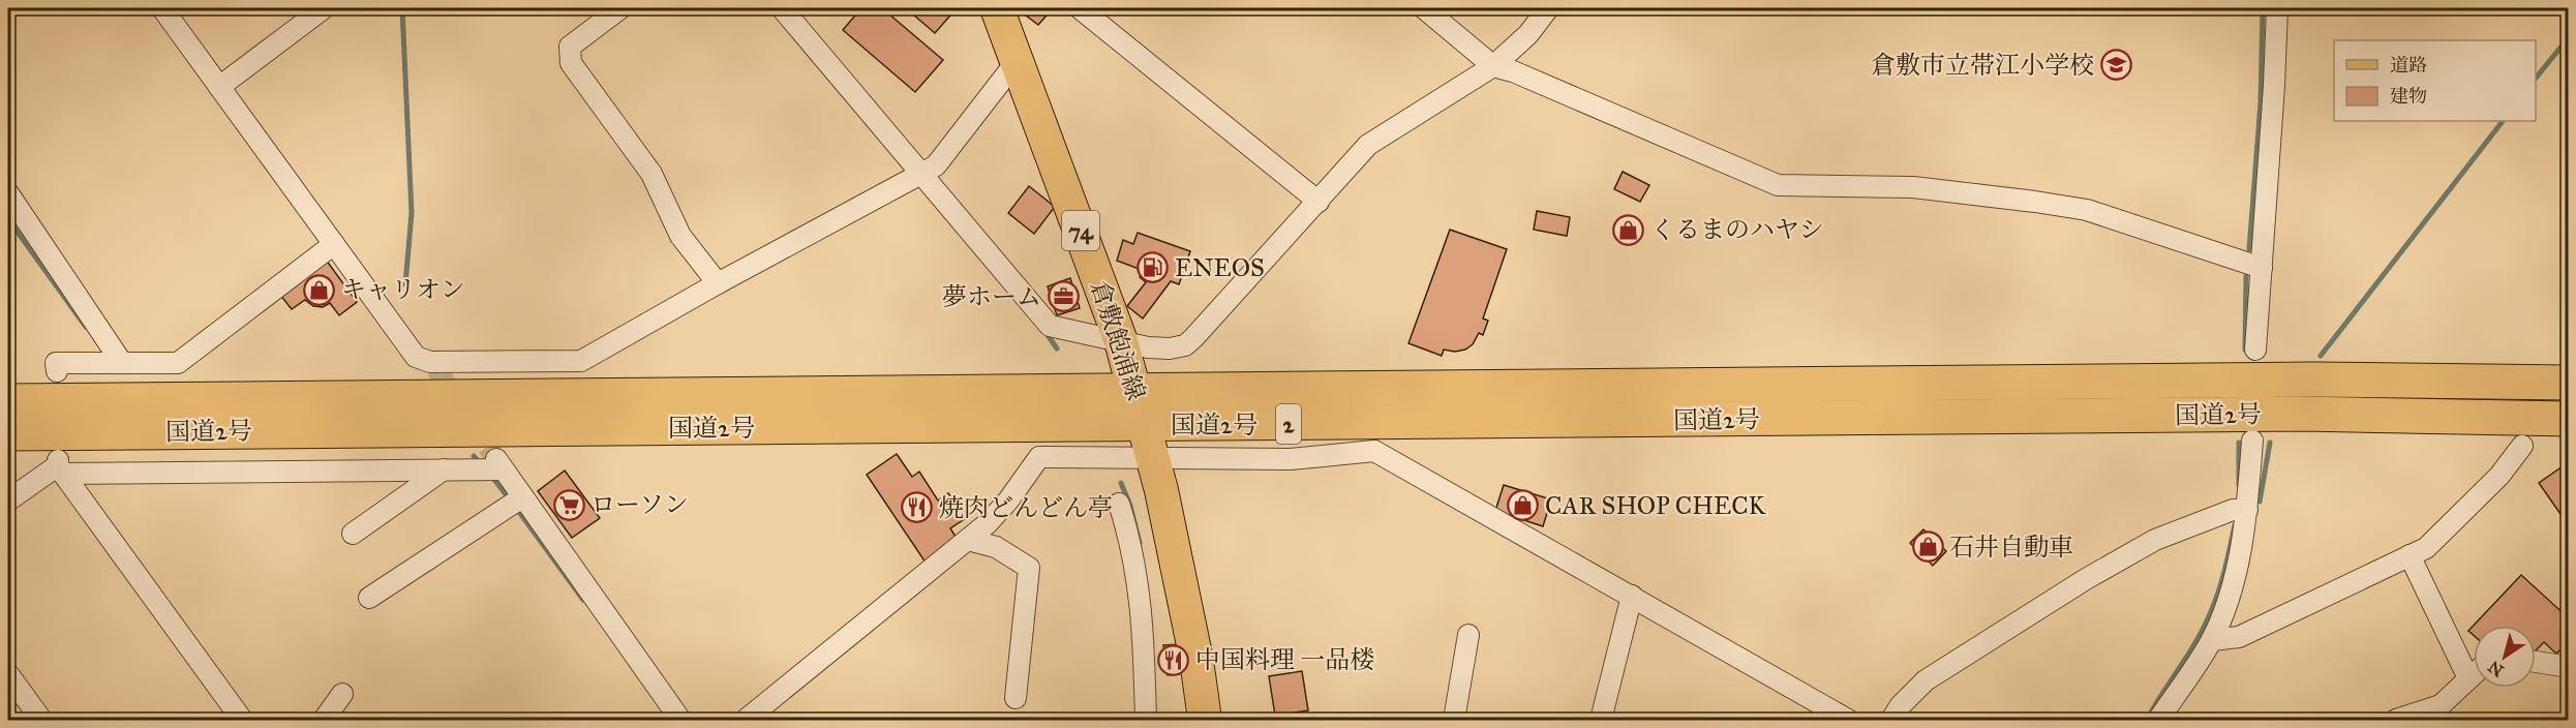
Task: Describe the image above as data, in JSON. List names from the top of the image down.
{
  "streets": {
    "highway": ["国道2号", "2"],
    "main road": ["74", "倉敷飽浦線"]
  },
  "crossings": [
    ["倉敷飽浦線", "国道2号"]
  ],
  "places": {
    "school or university": ["倉敷市立帯江小学校"],
    "shop": [
      "くるまのハヤシ",
      "キャリオン",
      "CAR SHOP CHECK",
      "石井自動車"
    ],
    "fuel station": ["ENEOS"],
    "office": ["夢ホーム"],
    "supermarket": ["ローソン"],
    "restaurant": ["焼肉どんどん亭", "中国料理 一品楼"]
  },
  "legend": ["道路", "建物"],
  "north": "bottom left"
}
